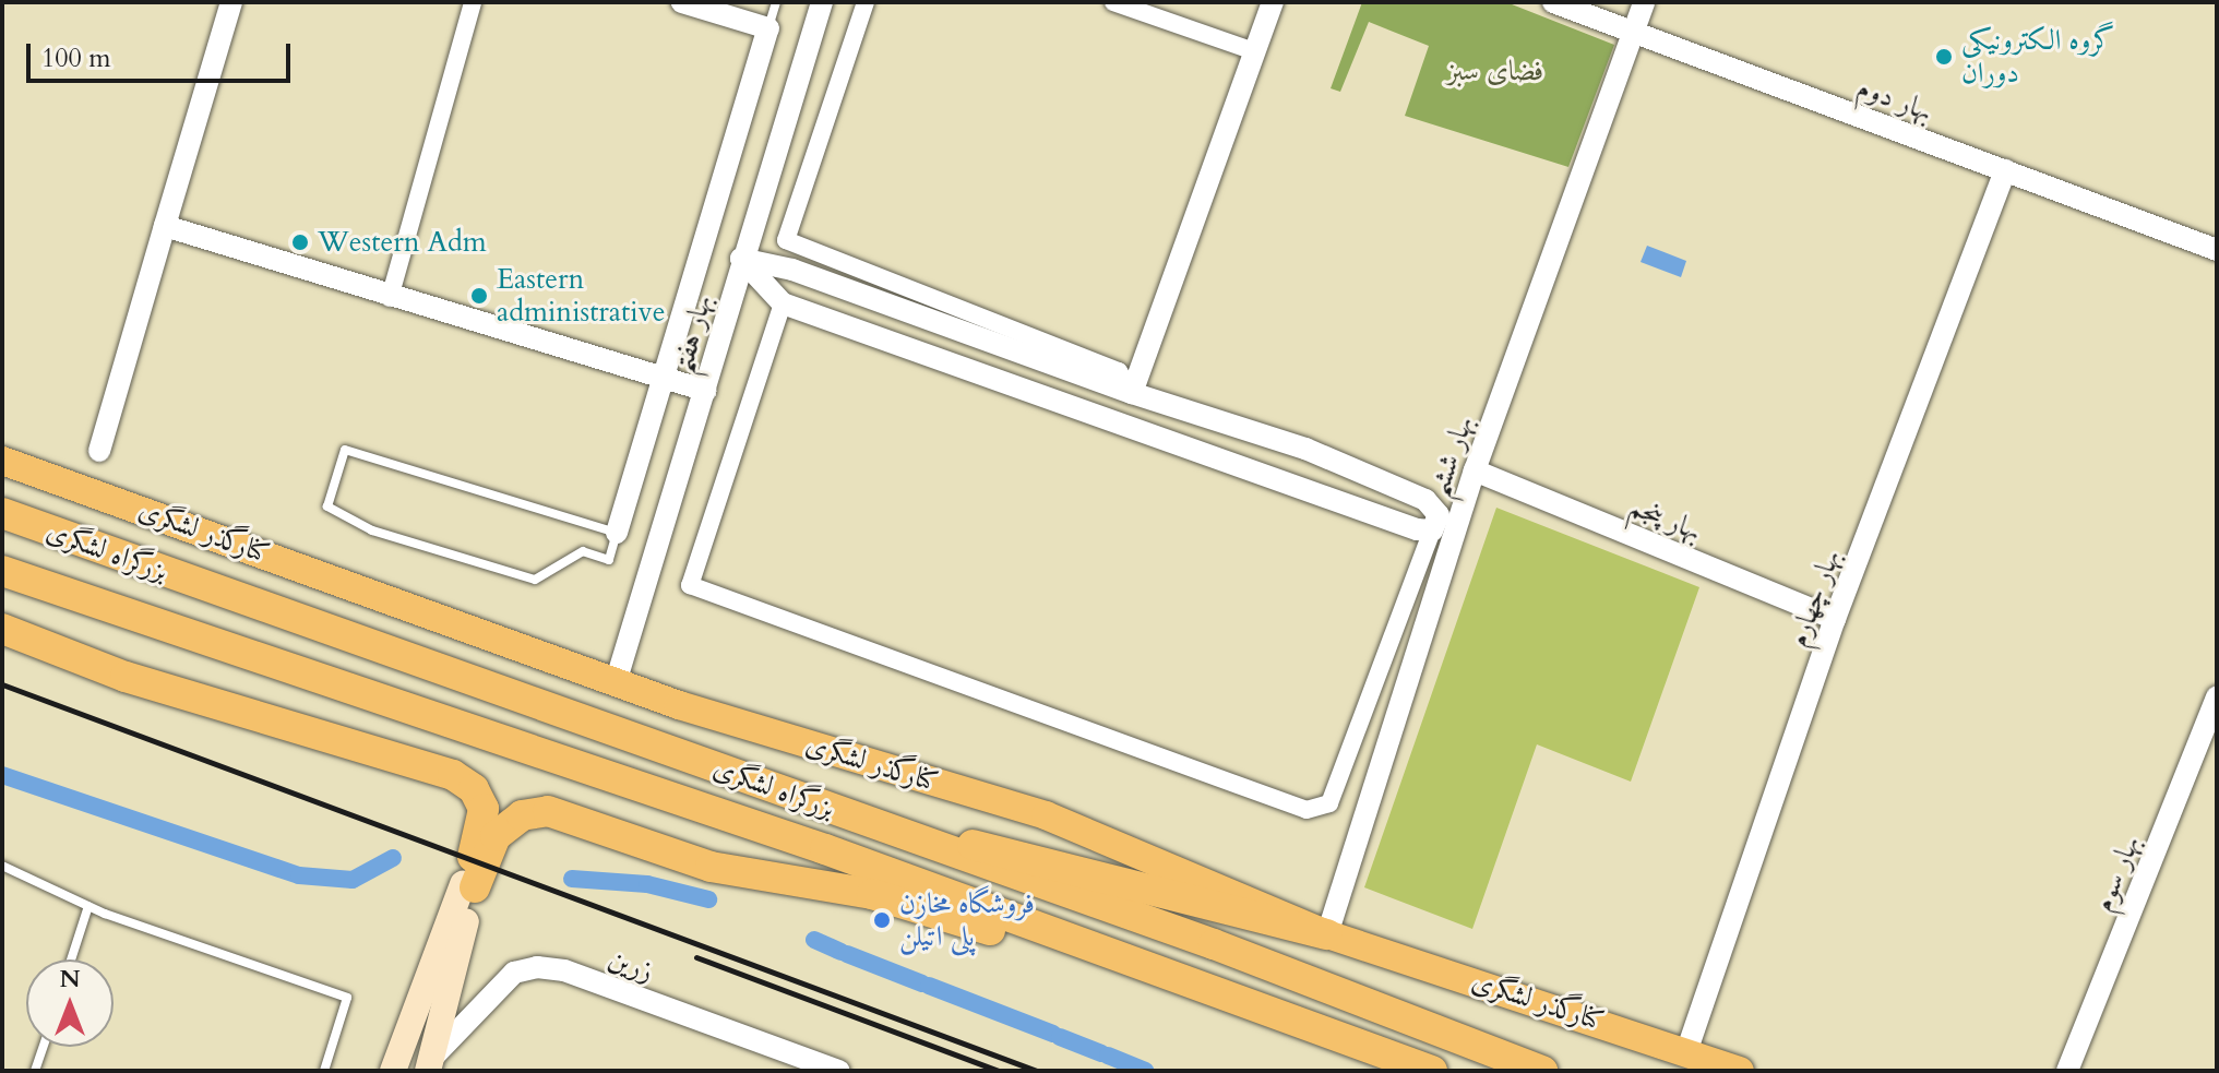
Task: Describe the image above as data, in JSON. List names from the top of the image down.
{
  "streets": {
    "highway": ["بزرگراه لشگری"],
    "main road": ["کنارگذر لشگری"],
    "street": [
      "بهار دوم",
      "بهار هفتم",
      "بهار ششم",
      "بهار پنجم",
      "بهار چهارم",
      "بهار سوم",
      "زرین"
    ]
  },
  "crossings": [
    ["بهار دوم", "بهار ششم"],
    ["بهار دوم", "بهار چهارم"],
    ["بهار هفتم", "کنارگذر لشگری"],
    ["بهار ششم", "بهار پنجم"],
    ["بهار ششم", "کنارگذر لشگری"],
    ["بهار پنجم", "بهار چهارم"],
    ["کنارگذر لشگری", "بهار چهارم"]
  ],
  "parks": ["فضای سبز"],
  "places": [
    "گروه الکترونیکی دوران",
    "Western Adm",
    "Eastern administrative",
    "فروشگاه مخازن پلی اتیلن"
  ],
  "scale_bar": "100 m",
  "north": "top"
}
